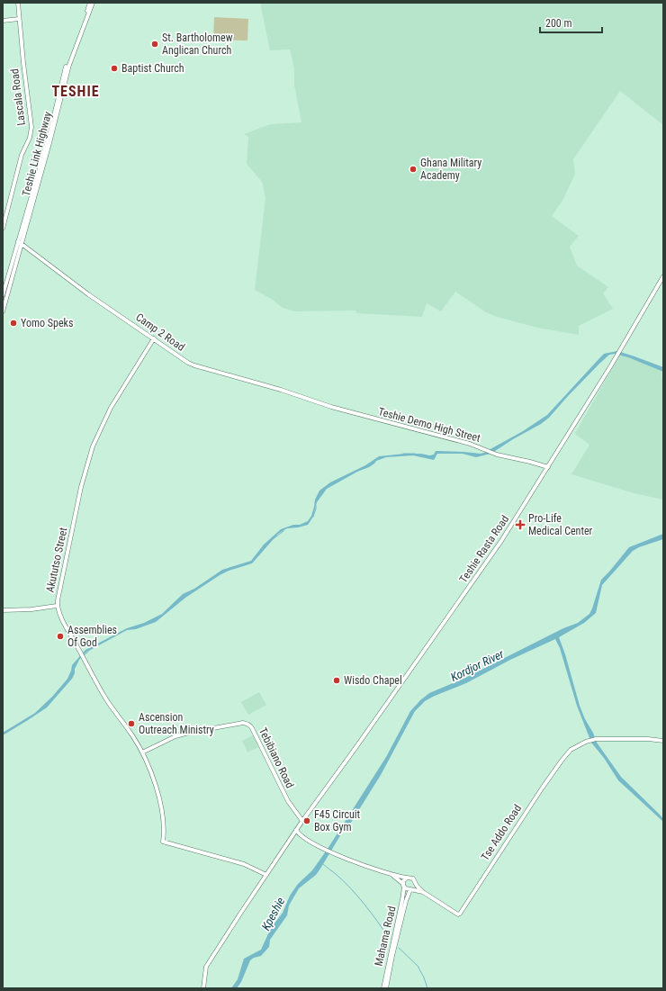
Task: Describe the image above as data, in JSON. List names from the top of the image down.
{
  "streets": {
    "street": [
      "Lascala Road",
      "Teshie Link Highway",
      "Camp 2 Road",
      "Teshie Demo High Street",
      "Teshie Rasta Road",
      "Akututso Street",
      "Tebibiano Road",
      "Tse Addo Road",
      "Mahama Road"
    ]
  },
  "crossings": [
    ["Teshie Link Highway", "Camp 2 Road"],
    ["Camp 2 Road", "Teshie Demo High Street"],
    ["Camp 2 Road", "Akututso Street"],
    ["Teshie Demo High Street", "Teshie Rasta Road"],
    ["Teshie Rasta Road", "Akututso Street"],
    ["Teshie Rasta Road", "Tebibiano Road"],
    ["Akututso Street", "Tebibiano Road"],
    ["Tse Addo Road", "Mahama Road"]
  ],
  "districts": ["TESHIE"],
  "water": ["Kordjor River", "Kpeshie"],
  "places": {
    "other": [
      "St. Bartholomew Anglican Church",
      "Baptist Church",
      "Ghana Military Academy",
      "Yomo Speks",
      "Assemblies Of God",
      "Wisdo Chapel",
      "Ascension Outreach Ministry",
      "F45 Circuit Box Gym"
    ],
    "health": ["Pro-Life Medical Center"]
  },
  "scale_bar": "200 m"
}
